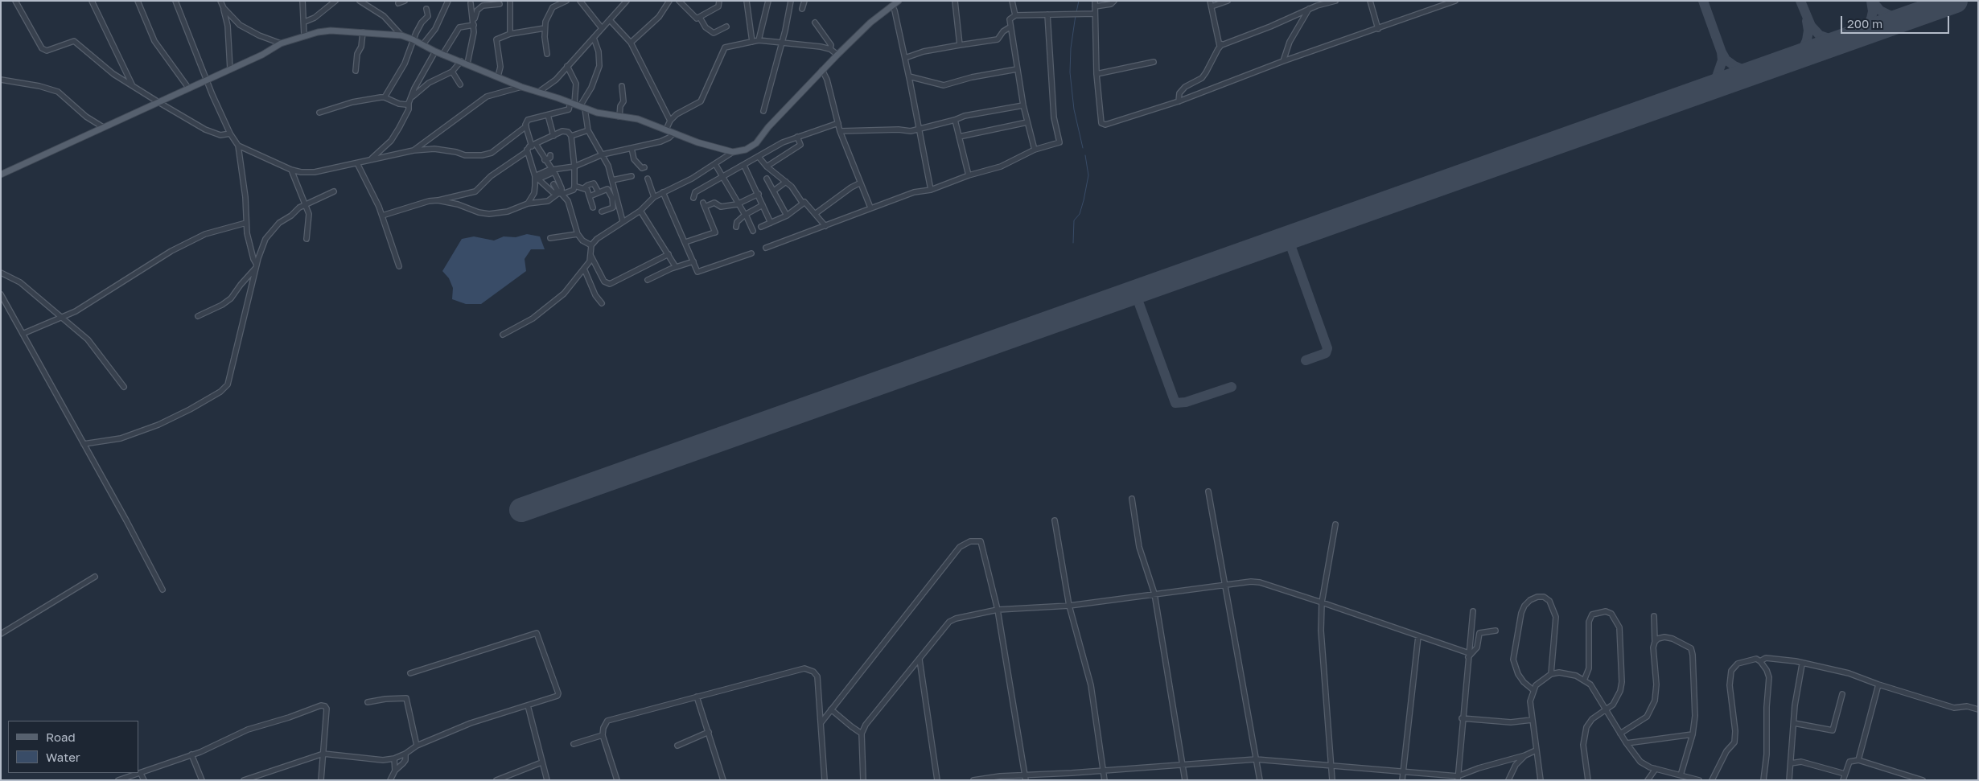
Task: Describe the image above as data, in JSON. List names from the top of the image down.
{
  "legend": ["Road", "Water"],
  "scale_bar": "200 m"
}
